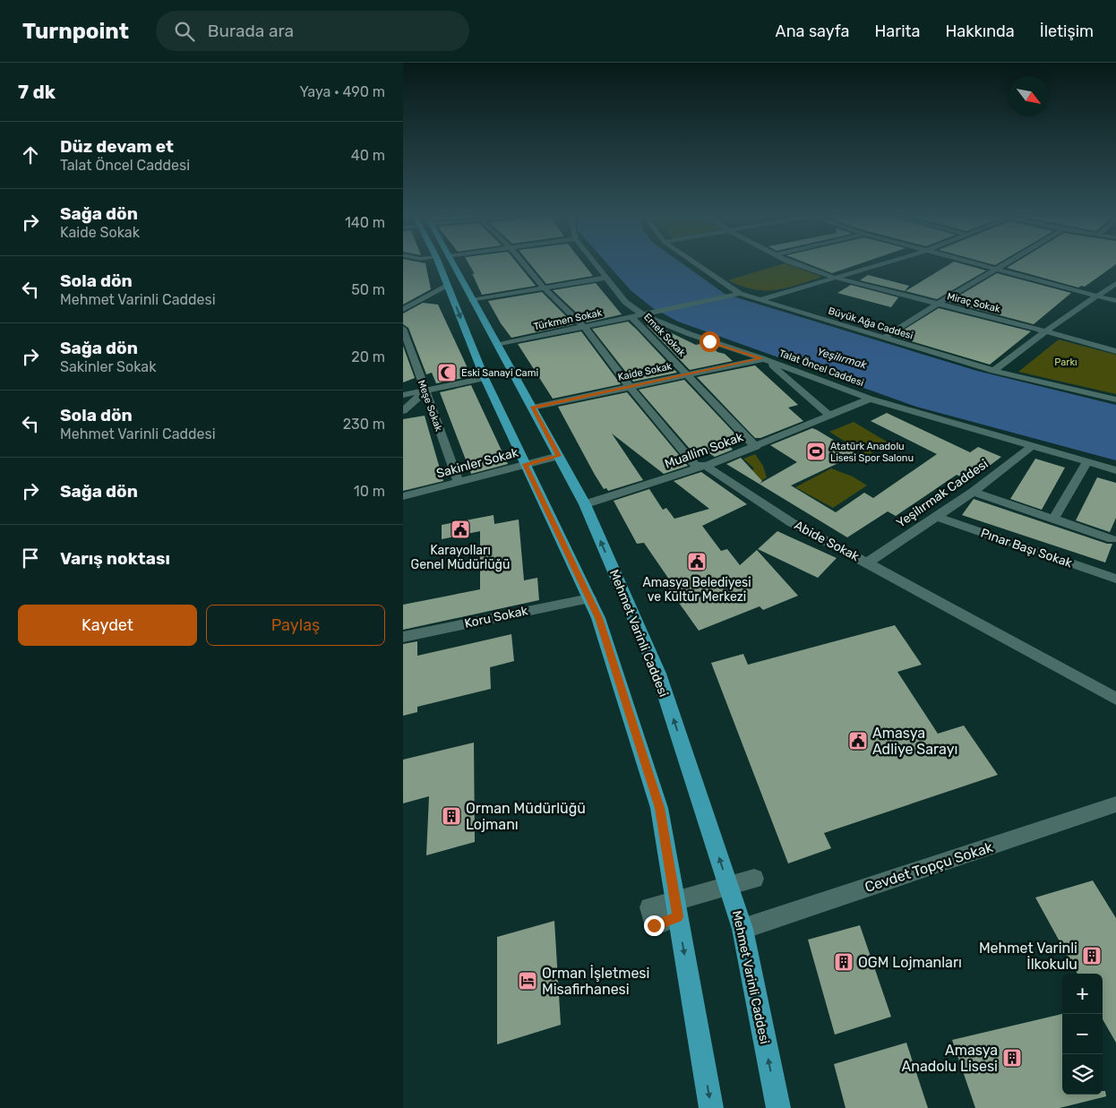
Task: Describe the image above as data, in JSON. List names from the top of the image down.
{
  "streets": {
    "main road": ["Mehmet Varinli Caddesi"],
    "street": [
      "Miraç Sokak",
      "Türkmen Sokak",
      "Büyük Ağa Caddesi",
      "Emek Sokak",
      "Talat Öncel Caddesi",
      "Kaide Sokak",
      "Meşe Sokak",
      "Muallim Sokak",
      "Sakinler Sokak",
      "Yeşilırmak Caddesi",
      "Abide Sokak",
      "Pınar Başı Sokak",
      "Koru Sokak",
      "Cevdet Topçu Sokak"
    ]
  },
  "crossings": [
    ["Türkmen Sokak", "Büyük Ağa Caddesi"],
    ["Türkmen Sokak", "Emek Sokak"],
    ["Türkmen Sokak", "Talat Öncel Caddesi"],
    ["Türkmen Sokak", "Abide Sokak"],
    ["Türkmen Sokak", "Mehmet Varinli Caddesi"],
    ["Emek Sokak", "Kaide Sokak"],
    ["Emek Sokak", "Muallim Sokak"],
    ["Talat Öncel Caddesi", "Kaide Sokak"],
    ["Talat Öncel Caddesi", "Muallim Sokak"],
    ["Talat Öncel Caddesi", "Yeşilırmak Caddesi"],
    ["Kaide Sokak", "Abide Sokak"],
    ["Kaide Sokak", "Mehmet Varinli Caddesi"],
    ["Meşe Sokak", "Sakinler Sokak"],
    ["Muallim Sokak", "Abide Sokak"],
    ["Muallim Sokak", "Mehmet Varinli Caddesi"],
    ["Sakinler Sokak", "Mehmet Varinli Caddesi"],
    ["Yeşilırmak Caddesi", "Abide Sokak"],
    ["Yeşilırmak Caddesi", "Pınar Başı Sokak"],
    ["Koru Sokak", "Mehmet Varinli Caddesi"],
    ["Mehmet Varinli Caddesi", "Cevdet Topçu Sokak"]
  ],
  "water": ["Yeşilırmak"],
  "parks": ["Parkı"],
  "places": {
    "mosque": ["Eski Sanayi Cami"],
    "sports": ["Atatürk Anadolu Lisesi Spor Salonu"],
    "public building": ["Karayolları Genel Müdürlüğü", "Amasya Belediyesi ve Kültür Merkezi", "Amasya Adliye Sarayı"],
    "building": [
      "Orman Müdürlüğü Lojmanı",
      "Mehmet Varinli İlkokulu",
      "OGM Lojmanları",
      "Amasya Anadolu Lisesi"
    ],
    "hotel": ["Orman İşletmesi Misafirhanesi"]
  },
  "north": "bottom right",
  "page": {
    "header": "Turnpoint",
    "search": "Burada ara",
    "nav": [
      "Ana sayfa",
      "Harita",
      "Hakkında",
      "İletişim"
    ],
    "heading": ["7 dk", "Yaya · 490 m"],
    "list": [
      ["Düz devam et", "Talat Öncel Caddesi", "40 m"],
      ["Sağa dön", "Kaide Sokak", "140 m"],
      ["Sola dön", "Mehmet Varinli Caddesi", "50 m"],
      ["Sağa dön", "Sakinler Sokak", "20 m"],
      ["Sola dön", "Mehmet Varinli Caddesi", "230 m"],
      ["Sağa dön", "10 m"],
      "Varış noktası"
    ],
    "buttons": ["Kaydet", "Paylaş"],
    "map_buttons": ["+", "−"]
  }
}
